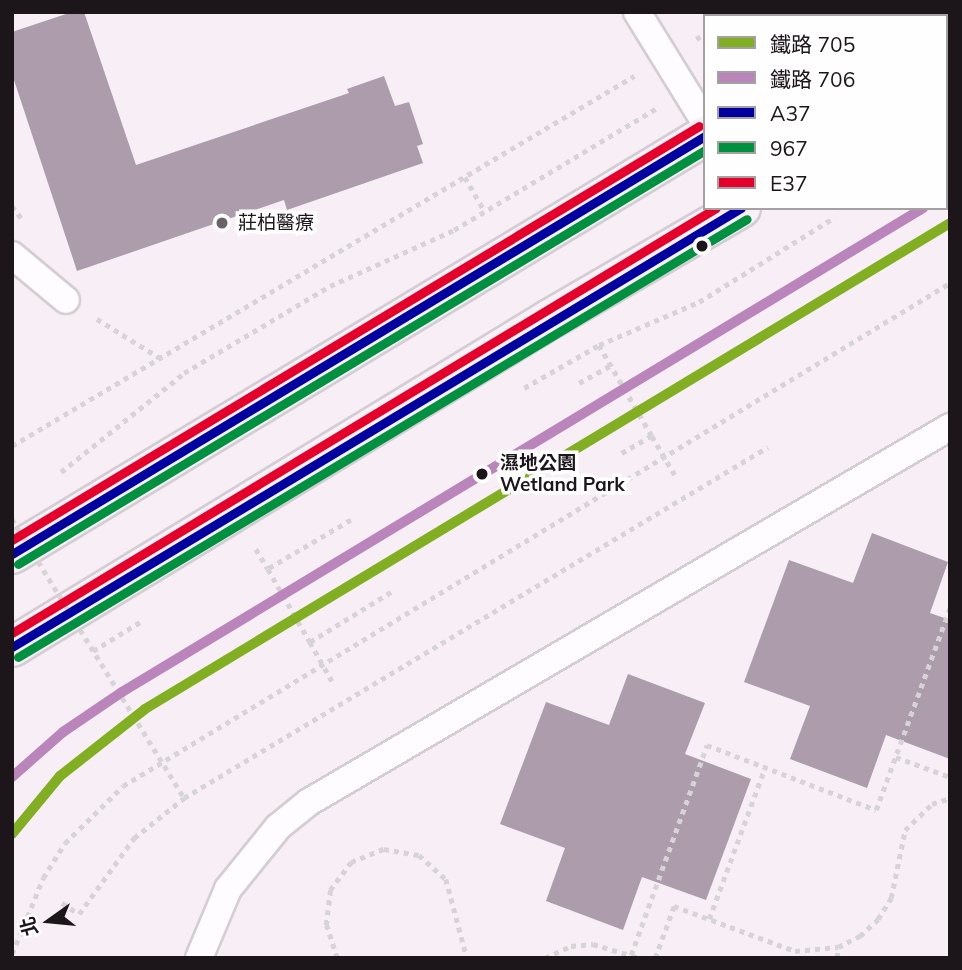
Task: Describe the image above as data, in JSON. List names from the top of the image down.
{
  "places": ["莊柏醫療", "濕地公園 Wetland Park"],
  "lines": [
    "transit line E37",
    "transit line A37",
    "transit line 967",
    "rail line 706",
    "rail line 705"
  ],
  "legend": [
    "鐵路 705",
    "鐵路 706",
    "A37",
    "967",
    "E37"
  ],
  "north": "left"
}
